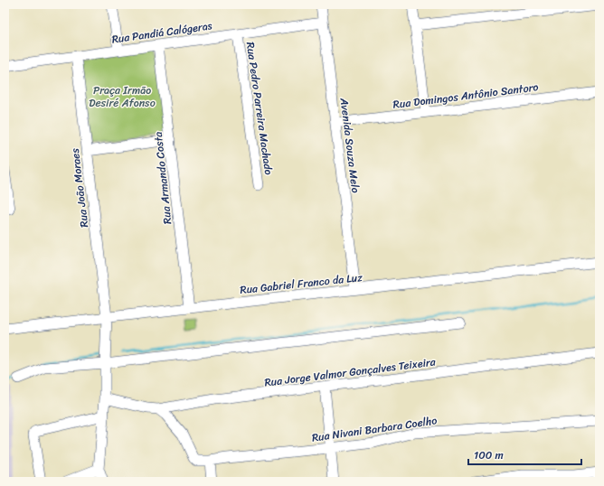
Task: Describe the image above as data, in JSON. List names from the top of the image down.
{
  "streets": {
    "street": [
      "Rua Pandiá Calógeras",
      "Rua Domingos Antônio Santoro",
      "Rua Pedro Parreira Machado",
      "Avenida Souza Melo",
      "Rua Armando Costa",
      "Rua João Moraes",
      "Rua Gabriel Franco da Luz",
      "Rua Jorge Valmor Gonçalves Teixeira",
      "Rua Nivani Barbara Coelho"
    ]
  },
  "crossings": [
    ["Rua Pandiá Calógeras", "Rua Pedro Parreira Machado"],
    ["Rua Pandiá Calógeras", "Avenida Souza Melo"],
    ["Rua Pandiá Calógeras", "Rua Armando Costa"],
    ["Rua Pandiá Calógeras", "Rua João Moraes"],
    ["Rua Domingos Antônio Santoro", "Avenida Souza Melo"],
    ["Avenida Souza Melo", "Rua Gabriel Franco da Luz"],
    ["Rua Armando Costa", "Rua Gabriel Franco da Luz"],
    ["Rua João Moraes", "Rua Gabriel Franco da Luz"],
    ["Rua João Moraes", "Rua Jorge Valmor Gonçalves Teixeira"],
    ["Rua Jorge Valmor Gonçalves Teixeira", "Rua Nivani Barbara Coelho"]
  ],
  "parks": ["Praça Irmão Desiré Afonso"],
  "scale_bar": "100 m"
}
